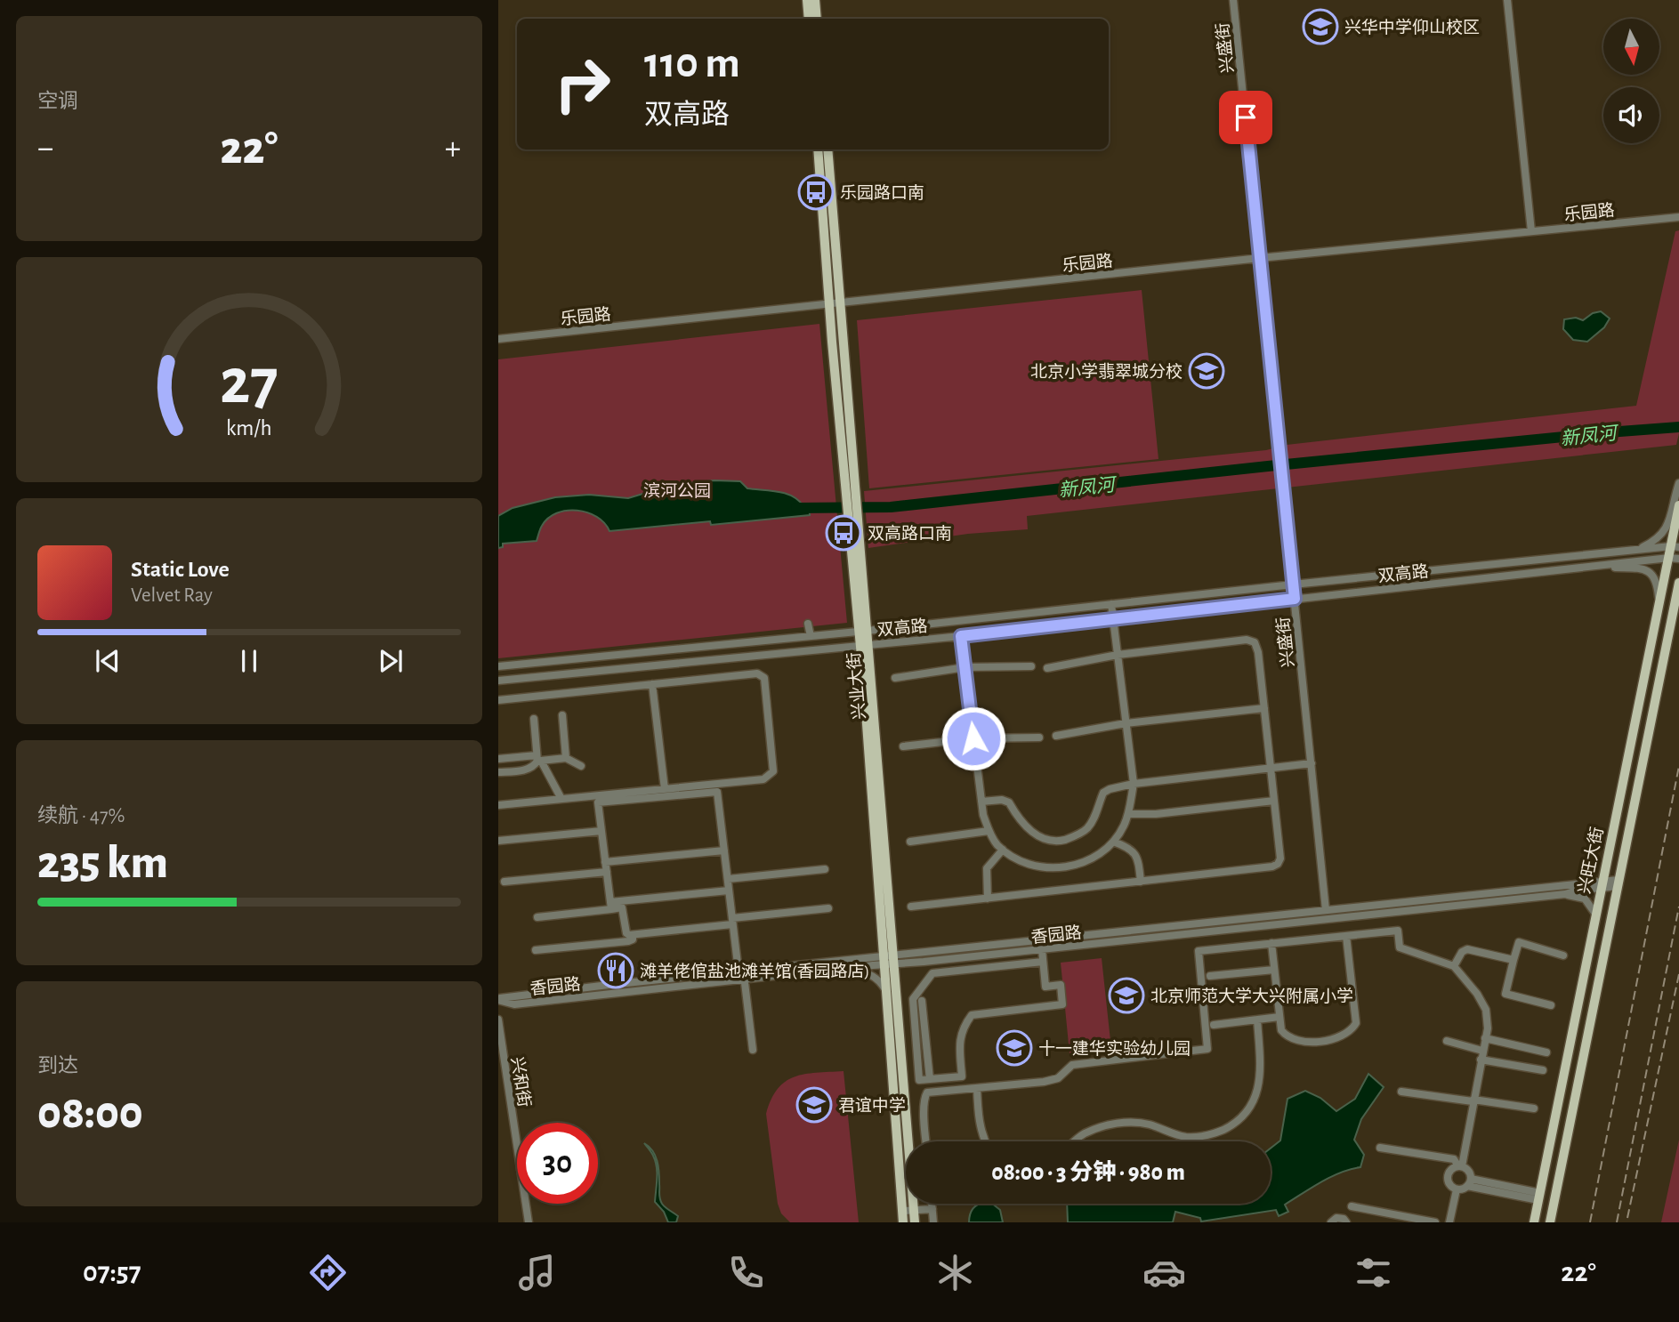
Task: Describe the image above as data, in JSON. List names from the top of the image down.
{
  "streets": {
    "main road": ["兴业大街", "兴旺大街"],
    "street": [
      "兴盛街",
      "乐园路",
      "双高路",
      "香园路",
      "兴和街"
    ]
  },
  "crossings": [
    ["兴盛街", "乐园路"],
    ["兴盛街", "双高路"],
    ["兴盛街", "香园路"],
    ["乐园路", "兴业大街"],
    ["双高路", "兴业大街"],
    ["双高路", "兴旺大街"],
    ["兴业大街", "香园路"],
    ["兴旺大街", "香园路"]
  ],
  "water": ["新凤河"],
  "parks": ["滨河公园"],
  "places": {
    "school or university": [
      "兴华中学仰山校区",
      "北京小学翡翠城分校",
      "北京师范大学大兴附属小学",
      "十一建华实验幼儿园",
      "君谊中学"
    ],
    "bus stop": ["乐园路口南", "双高路口南"],
    "restaurant": ["滩羊佬倌盐池滩羊馆(香园路店)"]
  },
  "north": "bottom",
  "page": {
    "tile": [
      "空调",
      ["续航 · 47%", "235 km"],
      ["到达", "08:00"]
    ],
    "turn": ["110 m", "双高路"],
    "heat": ["−", "22°", "+"],
    "song": ["Static Love", "Velvet Ray"],
    "limit": "30",
    "trip": "08:00 · 3 分钟 · 980 m",
    "tabs": ["07:57", "22°"],
    "gauge": ["27", "km/h"]
  }
}
